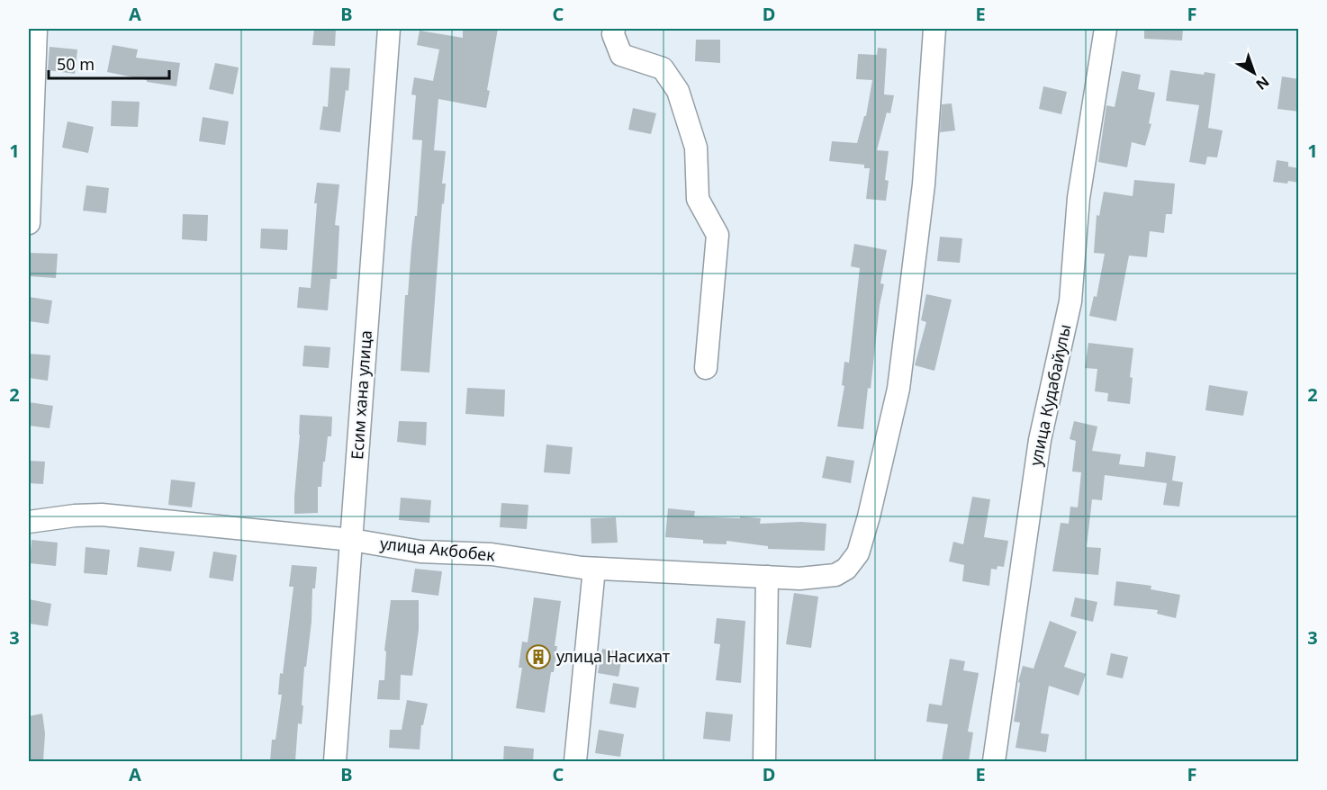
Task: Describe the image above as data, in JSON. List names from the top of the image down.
{
  "streets": {
    "street": ["Есим хана улица", "улица Кудабайулы", "улица Акбобек"]
  },
  "crossings": [
    ["Есим хана улица", "улица Акбобек"]
  ],
  "places": {
    "building": ["улица Насихат"]
  },
  "scale_bar": "50 m",
  "north": "bottom right",
  "grid": {
    "columns": [
      "A",
      "B",
      "C",
      "D",
      "E",
      "F"
    ],
    "rows": ["1", "2", "3"]
  }
}
